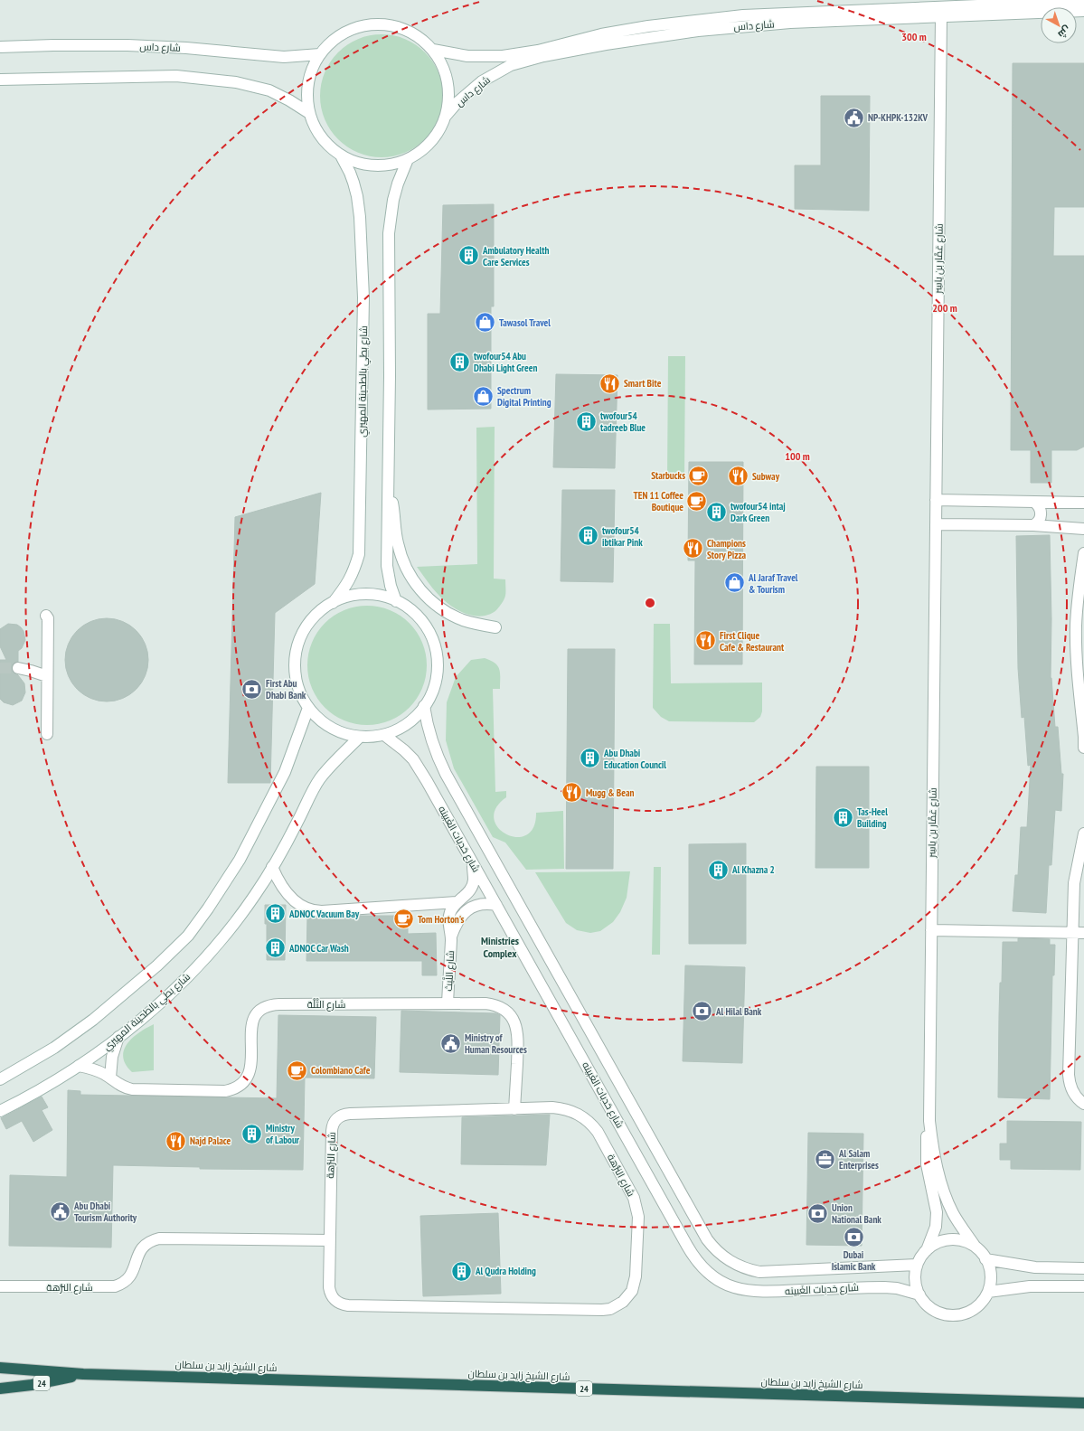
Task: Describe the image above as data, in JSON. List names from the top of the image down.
{
  "streets": {
    "highway": ["شارع الشيخ زايد بن سلطان", "24"],
    "street": [
      "شارع داس",
      "شارع عَمَّار بن ياسِر",
      "شارع بطي بالطحينة المهيري",
      "شارع حَدبات الغَبينه",
      "شارع اللَّيث",
      "شارع التَّلَّة",
      "شارع النُّزهة"
    ]
  },
  "crossings": [
    ["شارع داس", "شارع عَمَّار بن ياسِر"],
    ["شارع عَمَّار بن ياسِر", "شارع حَدبات الغَبينه"],
    ["شارع بطي بالطحينة المهيري", "شارع التَّلَّة"],
    ["شارع حَدبات الغَبينه", "شارع اللَّيث"],
    ["شارع اللَّيث", "شارع التَّلَّة"],
    ["شارع التَّلَّة", "شارع النُّزهة"]
  ],
  "districts": ["Ministries Complex"],
  "places": {
    "public building": ["NP-KHPK-132KV", "Ministry of Human Resources", "Abu Dhabi Tourism Authority"],
    "building": [
      "Ambulatory Health Care Services",
      "twofour54 Abu Dhabi Light Green",
      "twofour54 tadreeb Blue",
      "twofour54 intaj Dark Green",
      "twofour54 ibtikar Pink",
      "Abu Dhabi Education Council",
      "Tas-Heel Building",
      "Al Khazna 2",
      "ADNOC Vacuum Bay",
      "ADNOC Car Wash",
      "Ministry of Labour",
      "Al Qudra Holding"
    ],
    "shop": ["Tawasol Travel", "Spectrum Digital Printing", "Al Jaraf Travel & Tourism"],
    "restaurant": [
      "Smart Bite",
      "Subway",
      "Champions Story Pizza",
      "First Clique Cafe & Restaurant",
      "Mugg & Bean",
      "Najd Palace"
    ],
    "cafe": [
      "Starbucks",
      "TEN 11 Coffee Boutique",
      "Tom Horton's",
      "Colombiano Cafe"
    ],
    "bank": [
      "First Abu Dhabi Bank",
      "Al Hilal Bank",
      "Union National Bank",
      "Dubai Islamic Bank"
    ],
    "office": ["Al Salam Enterprises"]
  },
  "north": "bottom right",
  "rings": ["300 m", "200 m", "100 m"]
}
